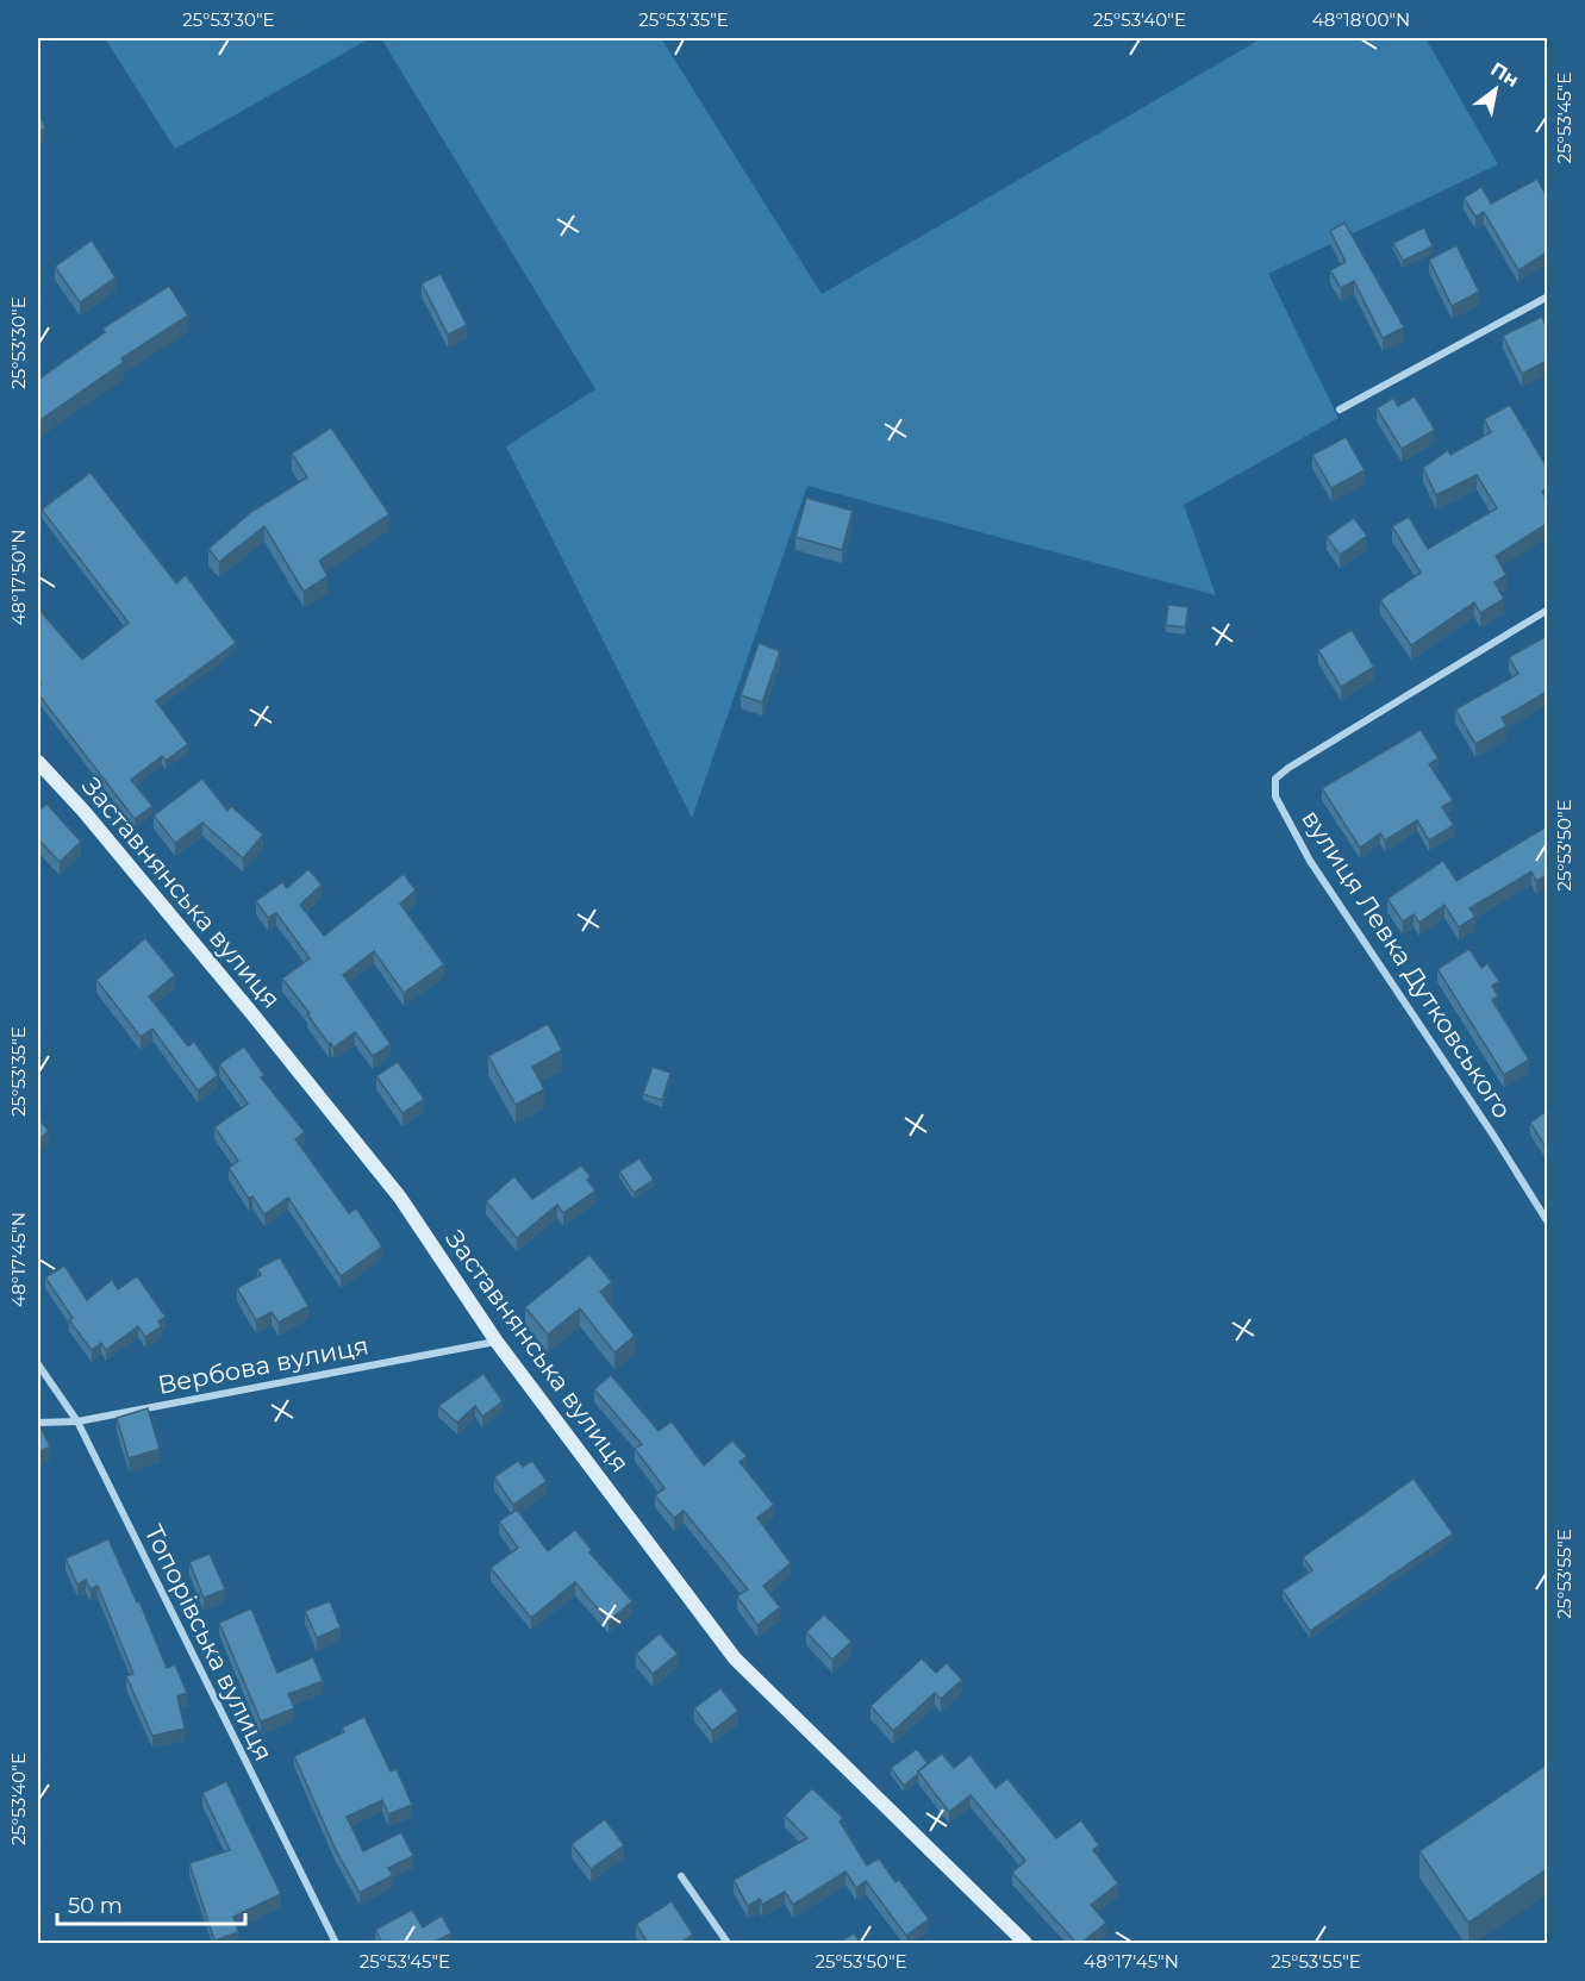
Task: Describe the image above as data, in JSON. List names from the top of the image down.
{
  "streets": {
    "street": [
      "Заставнянська вулиця",
      "вулиця Левка Дутковського",
      "Вербова вулиця",
      "Топорівська вулиця"
    ]
  },
  "crossings": [
    ["Заставнянська вулиця", "Вербова вулиця"],
    ["Вербова вулиця", "Топорівська вулиця"]
  ],
  "scale_bar": "50 m",
  "north": "top right",
  "coordinates": [
    "25°53'30\"E",
    "25°53'35\"E",
    "25°53'40\"E",
    "48°18'00\"N",
    "25°53'45\"E",
    "48°17'50\"N",
    "25°53'50\"E",
    "48°17'45\"N",
    "25°53'55\"E"
  ]
}
